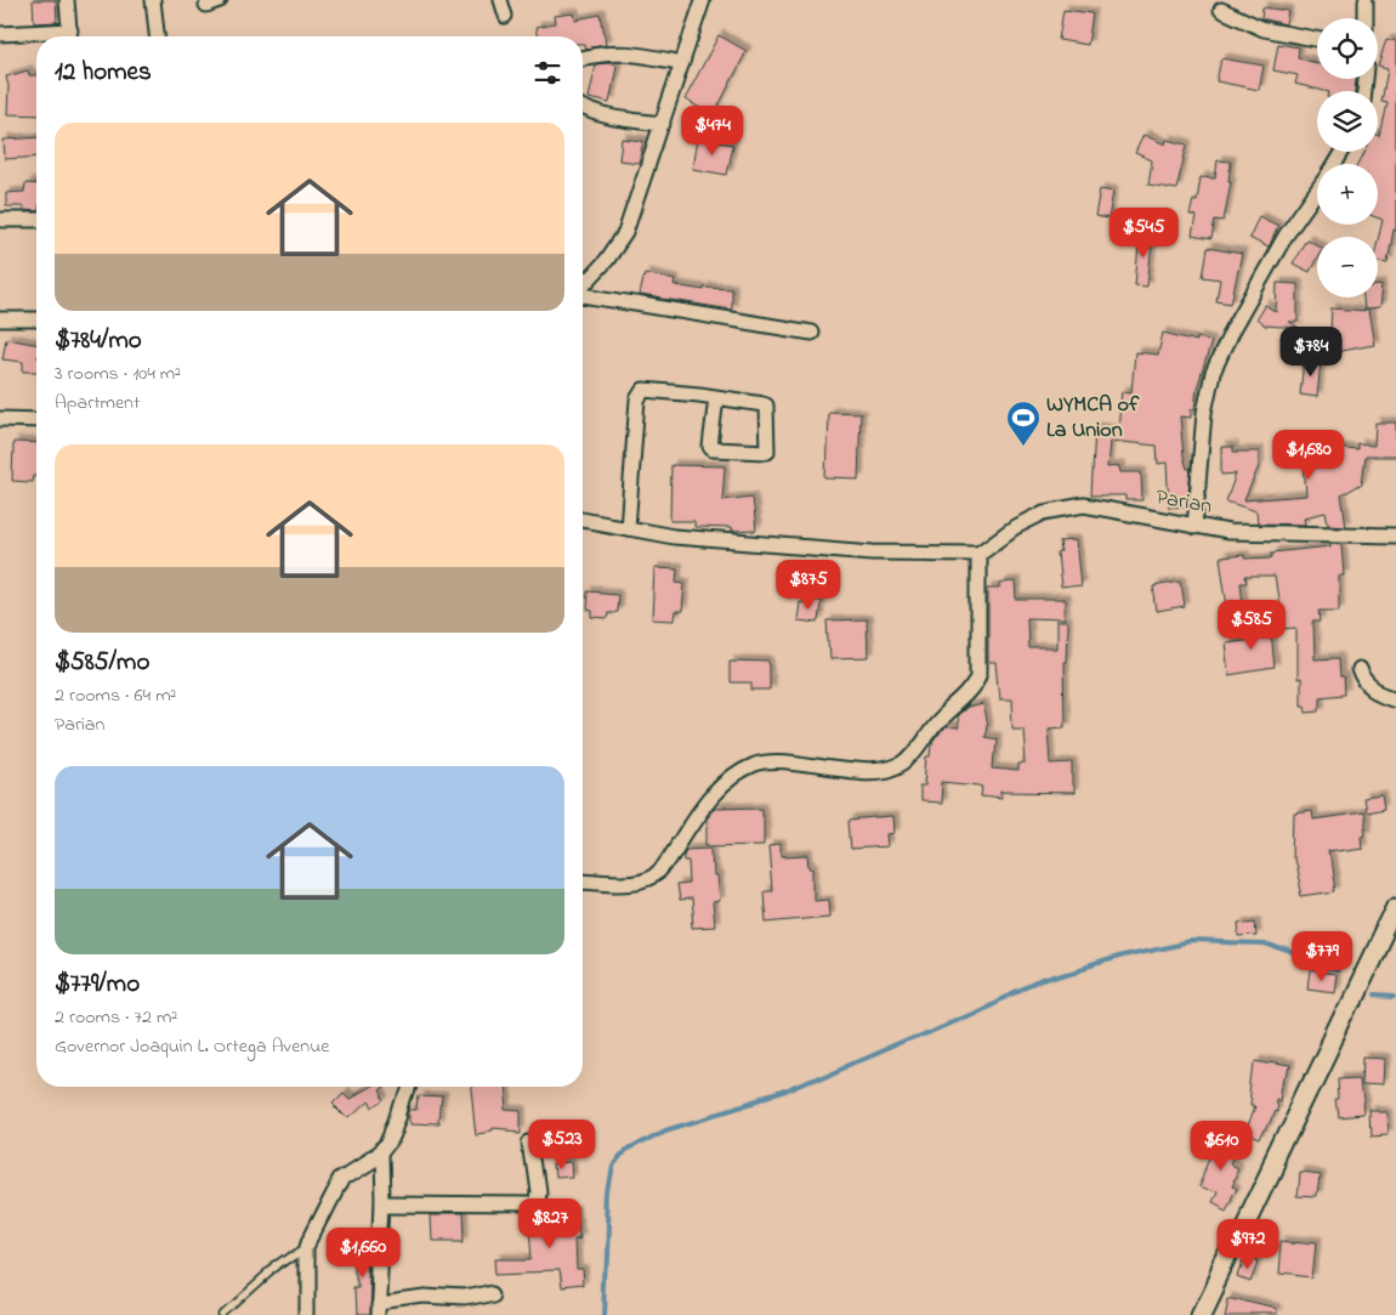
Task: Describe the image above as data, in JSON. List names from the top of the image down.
{
  "streets": {
    "street": ["Parian"]
  },
  "places": {
    "sports": ["WYMCA of La Union"]
  },
  "page": {
    "map_buttons": ["+", "−"],
    "heading": "12 homes",
    "price": [
      "$474",
      "$545",
      "$784",
      "$1,680",
      "$875",
      "$585",
      "$779",
      "$523",
      "$610",
      "$827",
      "$972",
      "$1,660"
    ],
    "list": [
      {
        "name": "$784/mo",
        "note": "3 rooms · 104 m² · Apartment"
      },
      {
        "name": "$585/mo",
        "note": "2 rooms · 64 m² · Parian"
      },
      {
        "name": "$779/mo",
        "note": "2 rooms · 72 m² · Governor Joaquin L. Ortega Avenue"
      }
    ]
  }
}
